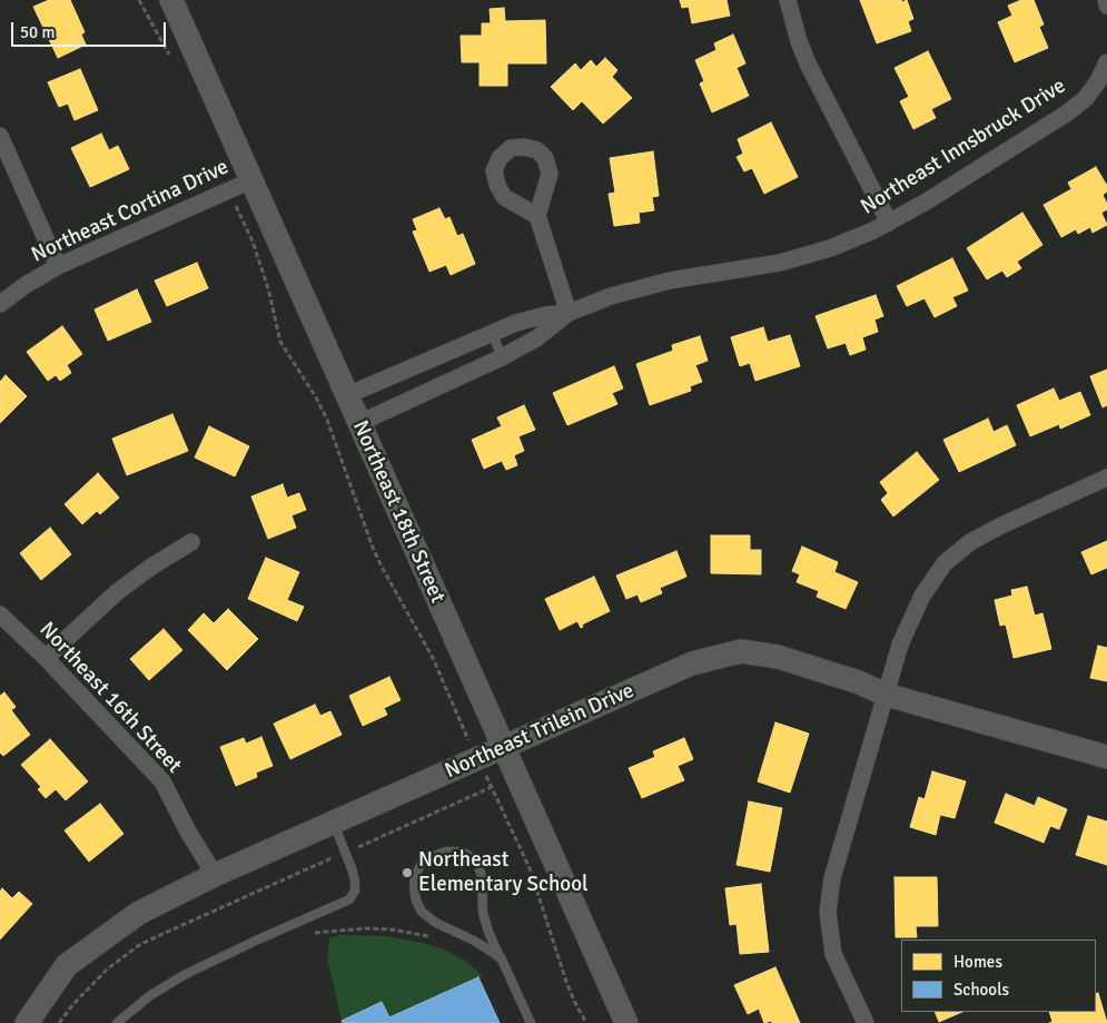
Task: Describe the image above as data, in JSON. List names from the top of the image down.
{
  "streets": {
    "street": [
      "Northeast Innsbruck Drive",
      "Northeast Cortina Drive",
      "Northeast 18th Street",
      "Northeast 16th Street",
      "Northeast Trilein Drive"
    ]
  },
  "crossings": [
    ["Northeast Innsbruck Drive", "Northeast 18th Street"],
    ["Northeast Cortina Drive", "Northeast 18th Street"],
    ["Northeast 18th Street", "Northeast Trilein Drive"],
    ["Northeast 16th Street", "Northeast Trilein Drive"]
  ],
  "places": ["Northeast Elementary School"],
  "legend": ["Homes", "Schools"],
  "scale_bar": "50 m"
}
